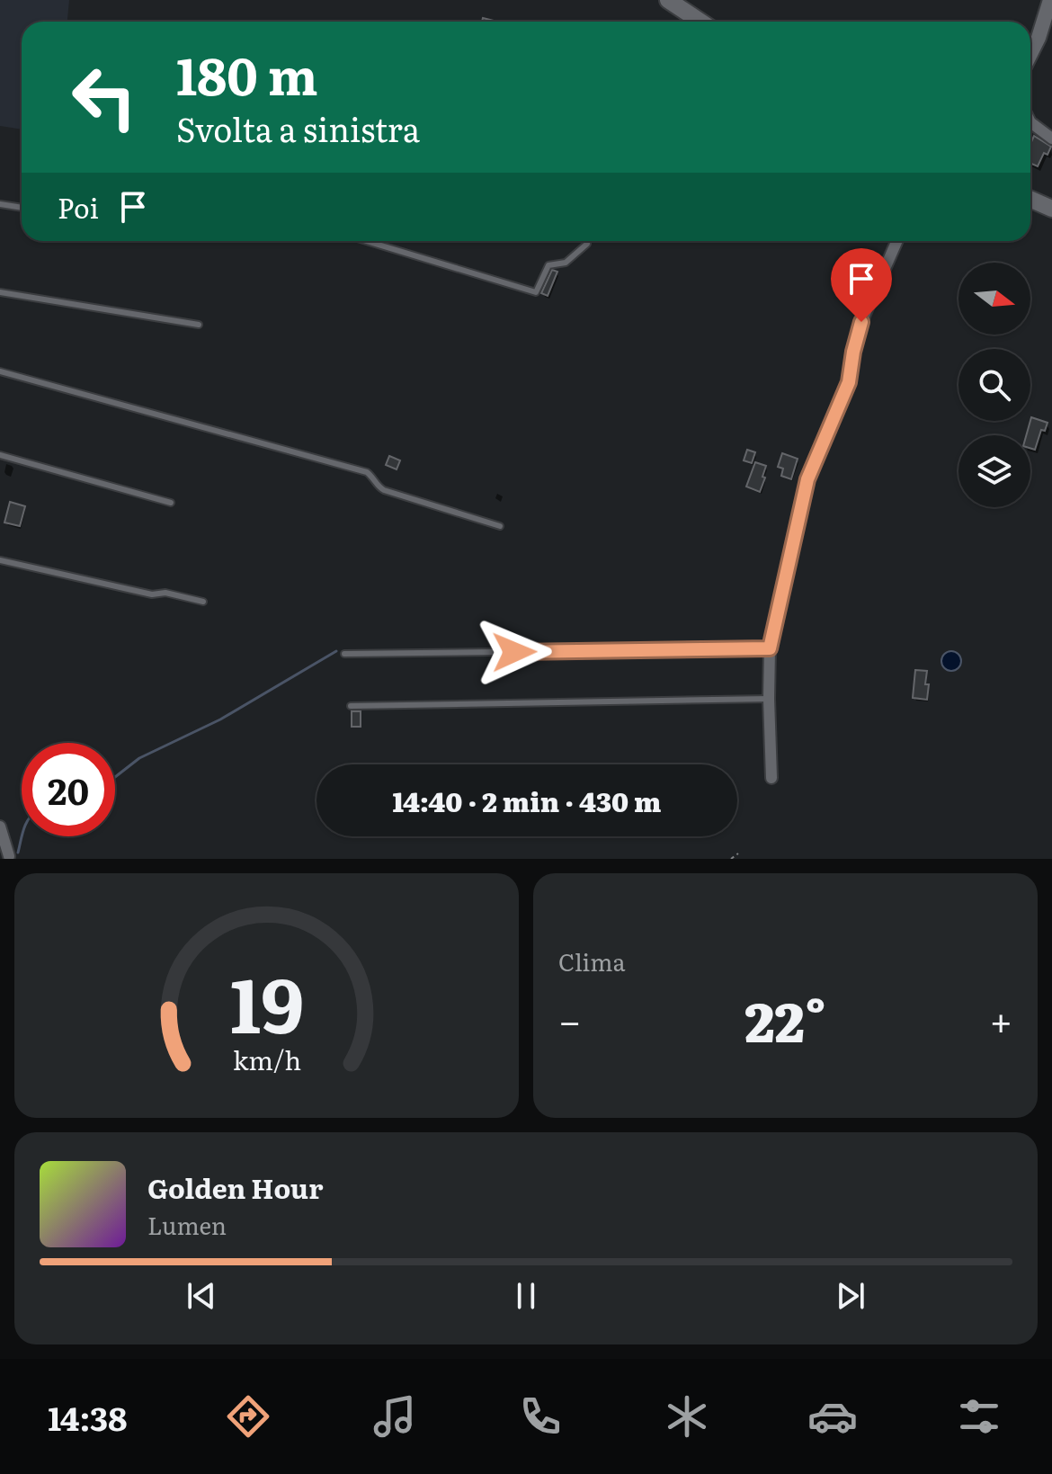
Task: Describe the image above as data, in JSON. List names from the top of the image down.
{
  "north": "right",
  "page": {
    "turn": ["180 m", "Svolta a sinistra"],
    "then": "Poi",
    "limit": "20",
    "trip": "14:40 · 2 min · 430 m",
    "tile": "Clima",
    "heat": ["−", "22°", "+"],
    "song": ["Golden Hour", "Lumen"],
    "tabs": "14:38",
    "gauge": ["19", "km/h"]
  }
}
